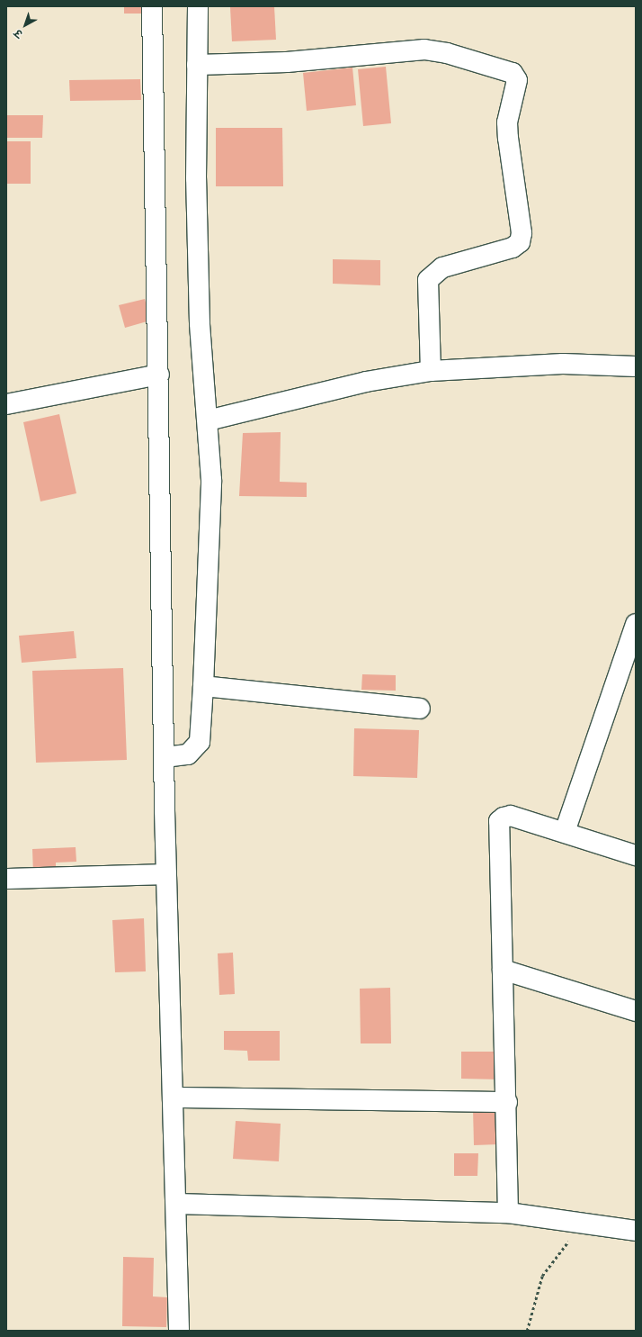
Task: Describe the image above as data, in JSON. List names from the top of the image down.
{
  "north": "bottom left"
}
